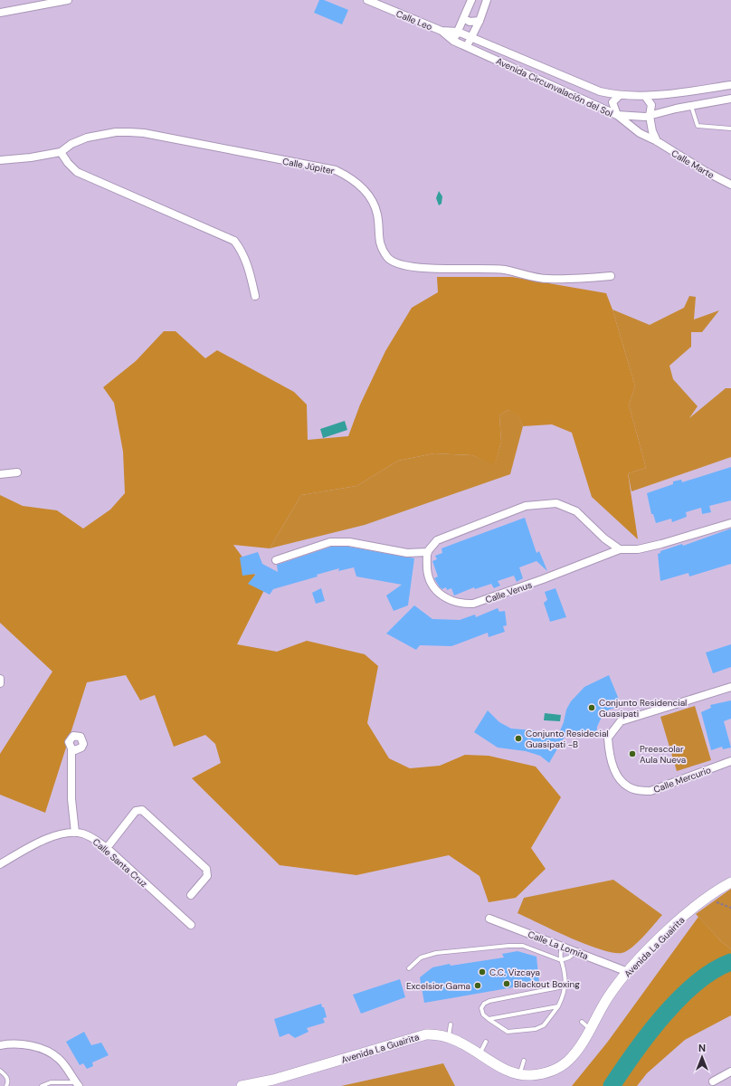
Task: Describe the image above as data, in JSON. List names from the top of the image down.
{
  "streets": {
    "street": [
      "Calle Leo",
      "Avenida Circunvalación del Sol",
      "Calle Marte",
      "Calle Júpiter",
      "Calle Venus",
      "Calle Mercurio",
      "Calle Santa Cruz",
      "Calle La Lomita",
      "Avenida La Guairita"
    ]
  },
  "crossings": [
    ["Calle Leo", "Avenida Circunvalación del Sol"],
    ["Avenida Circunvalación del Sol", "Calle Marte"],
    ["Calle La Lomita", "Avenida La Guairita"]
  ],
  "places": [
    "Conjunto Residencial Guasipati",
    "Conjunto Residecial Guasipati -B",
    "Preescolar Aula Nueva",
    "C.C. Vizcaya",
    "Blackout Boxing",
    "Excelsior Gama"
  ],
  "north": "top"
}
